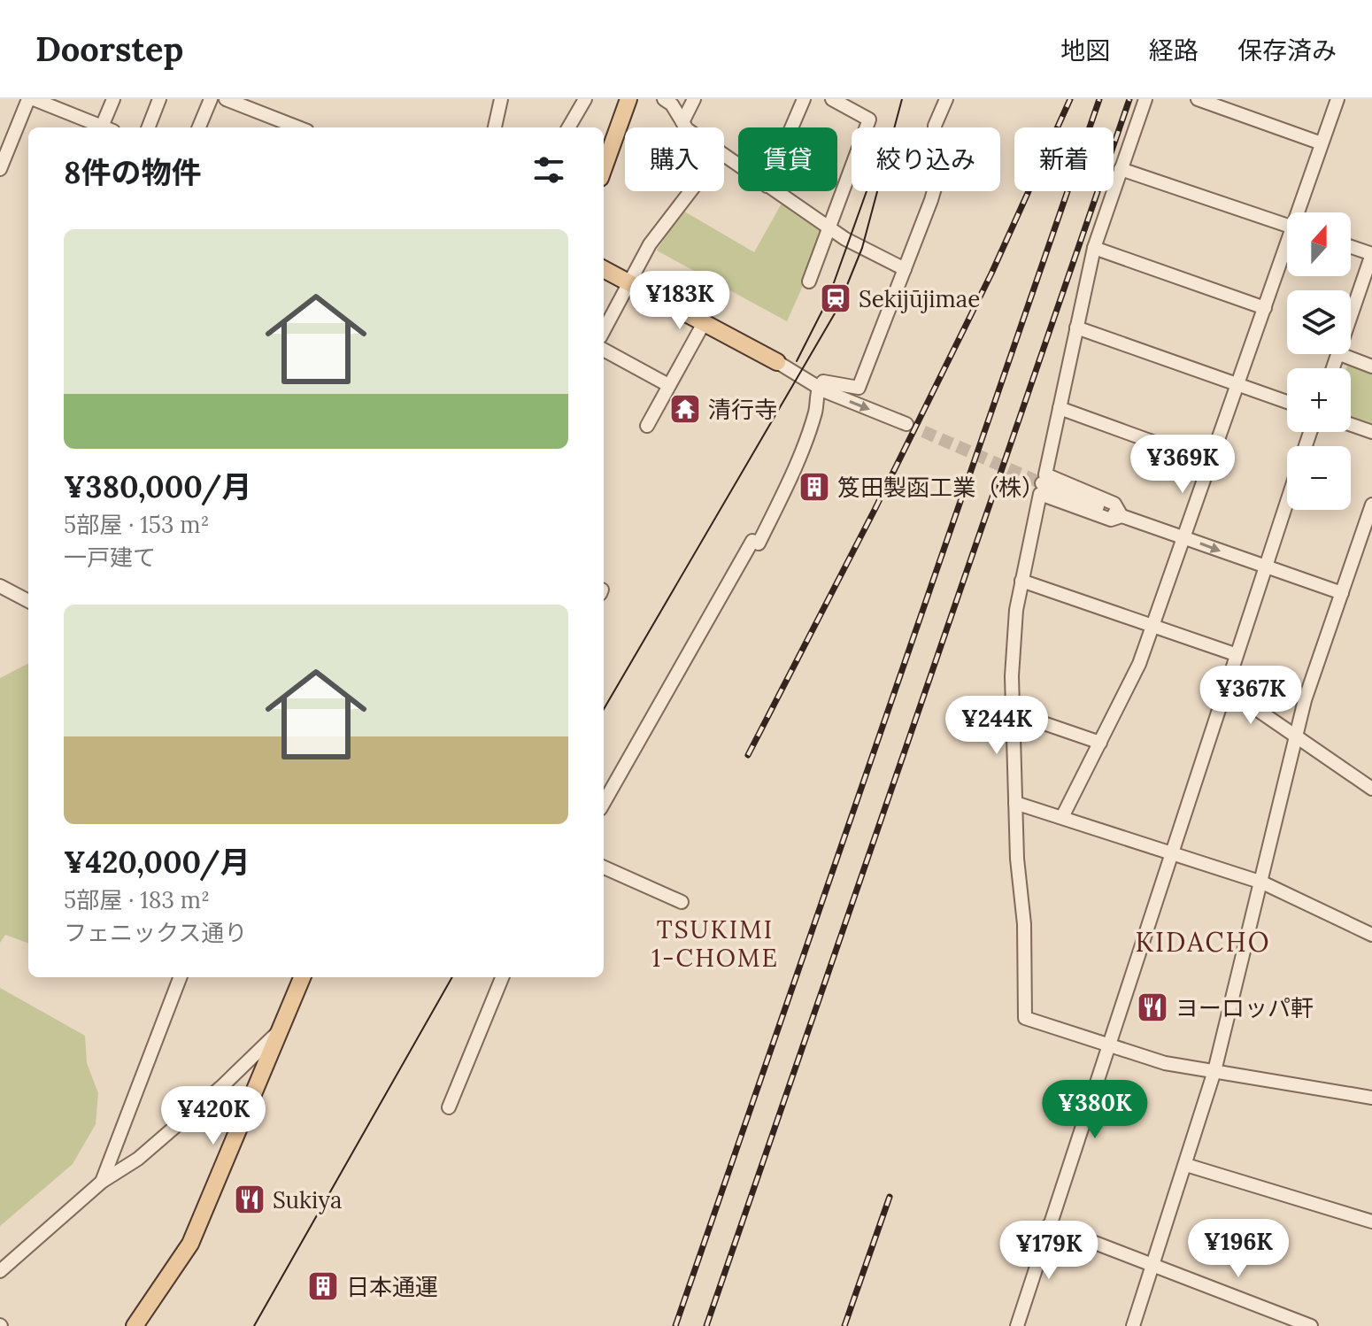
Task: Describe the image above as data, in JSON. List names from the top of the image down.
{
  "districts": ["TSUKIMI 1-CHOME", "KIDACHO"],
  "places": {
    "station": ["Sekijūjimae"],
    "temple": ["清行寺"],
    "building": ["笈田製函工業（株）", "日本通運"],
    "restaurant": ["ヨーロッパ軒", "Sukiya"]
  },
  "north": "top",
  "page": {
    "header": "Doorstep",
    "nav": ["地図", "経路", "保存済み"],
    "chip": [
      "購入",
      "賃貸",
      "絞り込み",
      "新着"
    ],
    "heading": "8件の物件",
    "map_buttons": ["+", "−"],
    "list": [
      {
        "name": "¥380,000/月",
        "note": "5部屋 · 153 m² · 一戸建て"
      },
      {
        "name": "¥420,000/月",
        "note": "5部屋 · 183 m² · フェニックス通り"
      }
    ],
    "price": [
      "¥183K",
      "¥369K",
      "¥367K",
      "¥244K",
      "¥380K",
      "¥420K",
      "¥196K",
      "¥179K"
    ]
  }
}
